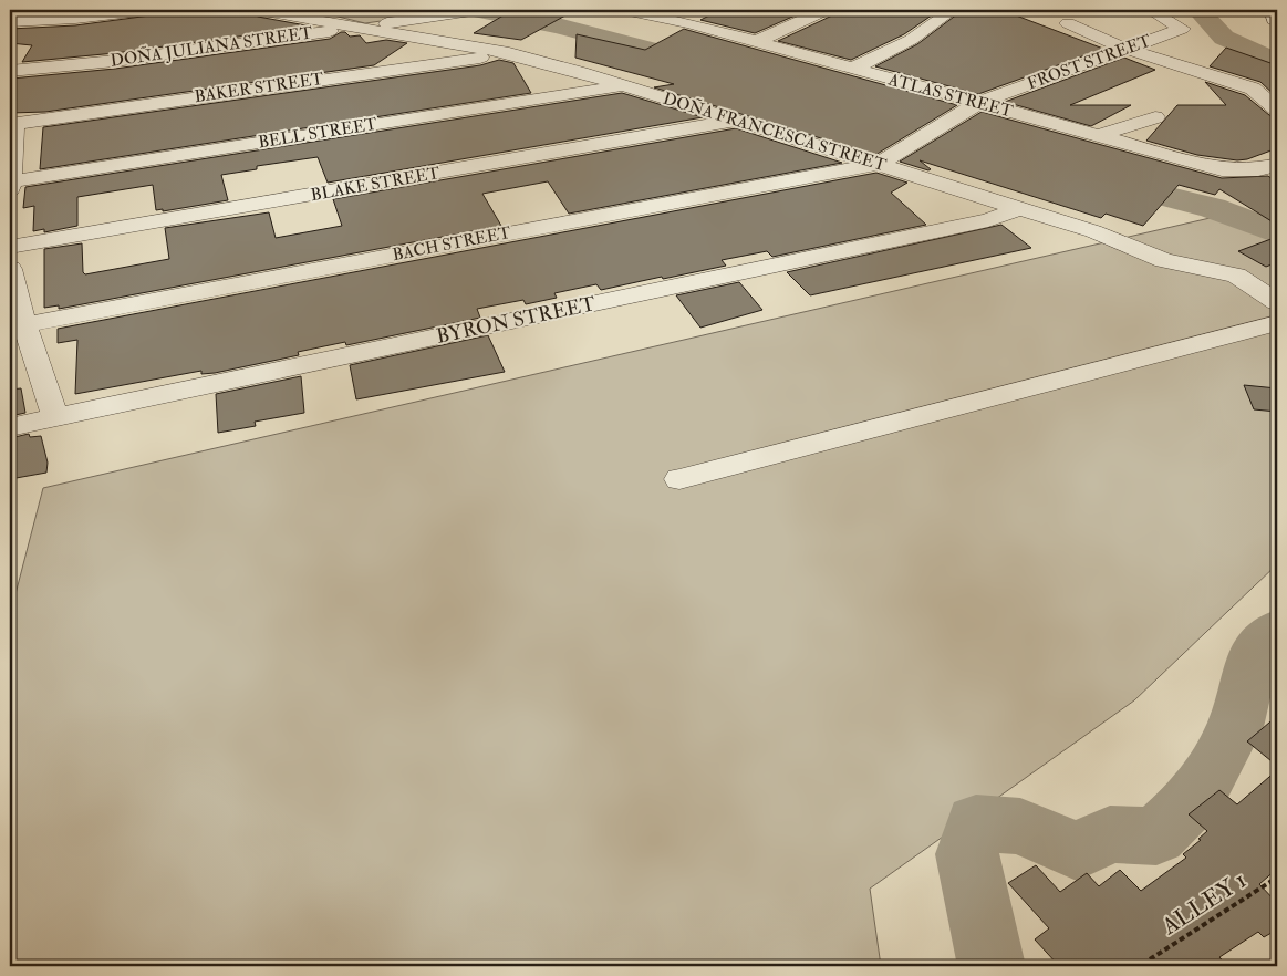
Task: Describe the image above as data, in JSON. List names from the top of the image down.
{
  "streets": {
    "street": [
      "DOÑA JULIANA STREET",
      "FROST STREET",
      "BAKER STREET",
      "ATLAS STREET",
      "DOÑA FRANCESCA STREET",
      "BELL STREET",
      "BLAKE STREET",
      "BACH STREET",
      "BYRON STREET"
    ],
    "path": ["ALLEY 1"]
  },
  "crossings": [
    ["DOÑA JULIANA STREET", "DOÑA FRANCESCA STREET"],
    ["FROST STREET", "ATLAS STREET"],
    ["FROST STREET", "DOÑA FRANCESCA STREET"],
    ["FROST STREET", "BACH STREET"],
    ["BAKER STREET", "DOÑA FRANCESCA STREET"],
    ["DOÑA FRANCESCA STREET", "BELL STREET"],
    ["DOÑA FRANCESCA STREET", "BLAKE STREET"],
    ["DOÑA FRANCESCA STREET", "BACH STREET"],
    ["DOÑA FRANCESCA STREET", "BYRON STREET"]
  ]
}
